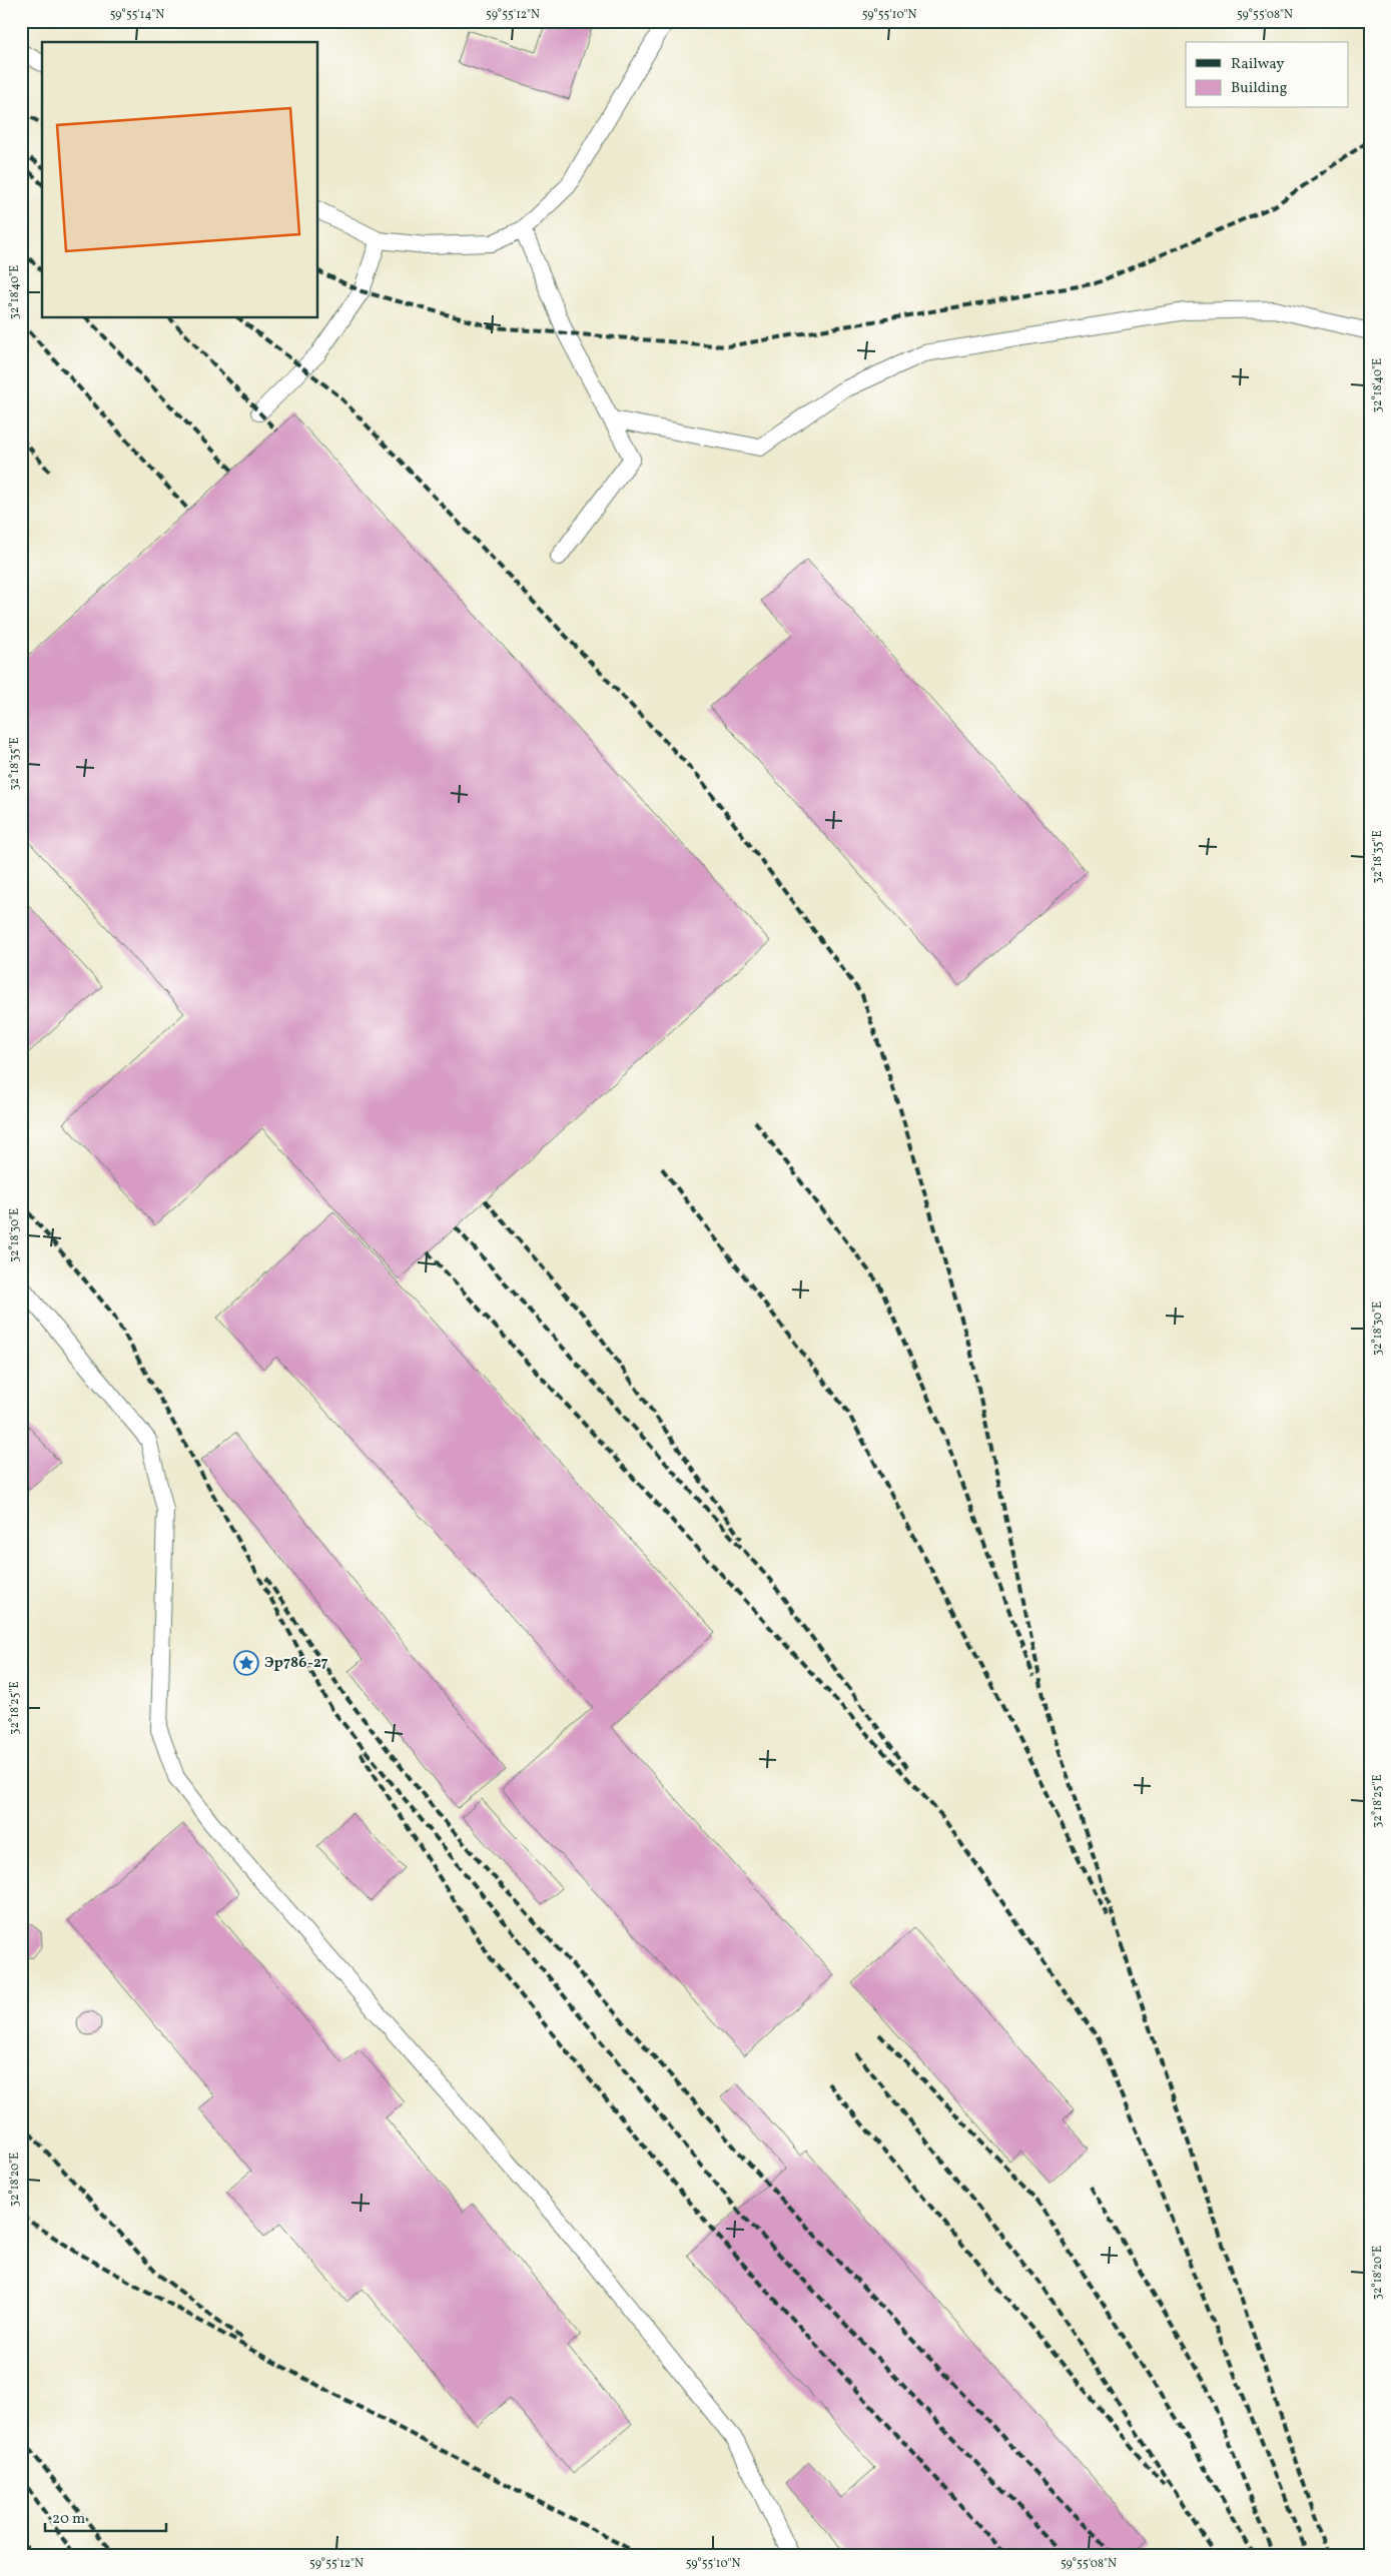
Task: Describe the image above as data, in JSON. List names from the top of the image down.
{
  "places": {
    "place": ["Эр786-27"]
  },
  "legend": ["Railway", "Building"],
  "scale_bar": "20 m",
  "coordinates": [
    "59°55'14\"N",
    "59°55'12\"N",
    "59°55'10\"N",
    "59°55'08\"N",
    "32°18'40\"E",
    "32°18'35\"E",
    "32°18'30\"E",
    "32°18'25\"E",
    "32°18'20\"E"
  ]
}
